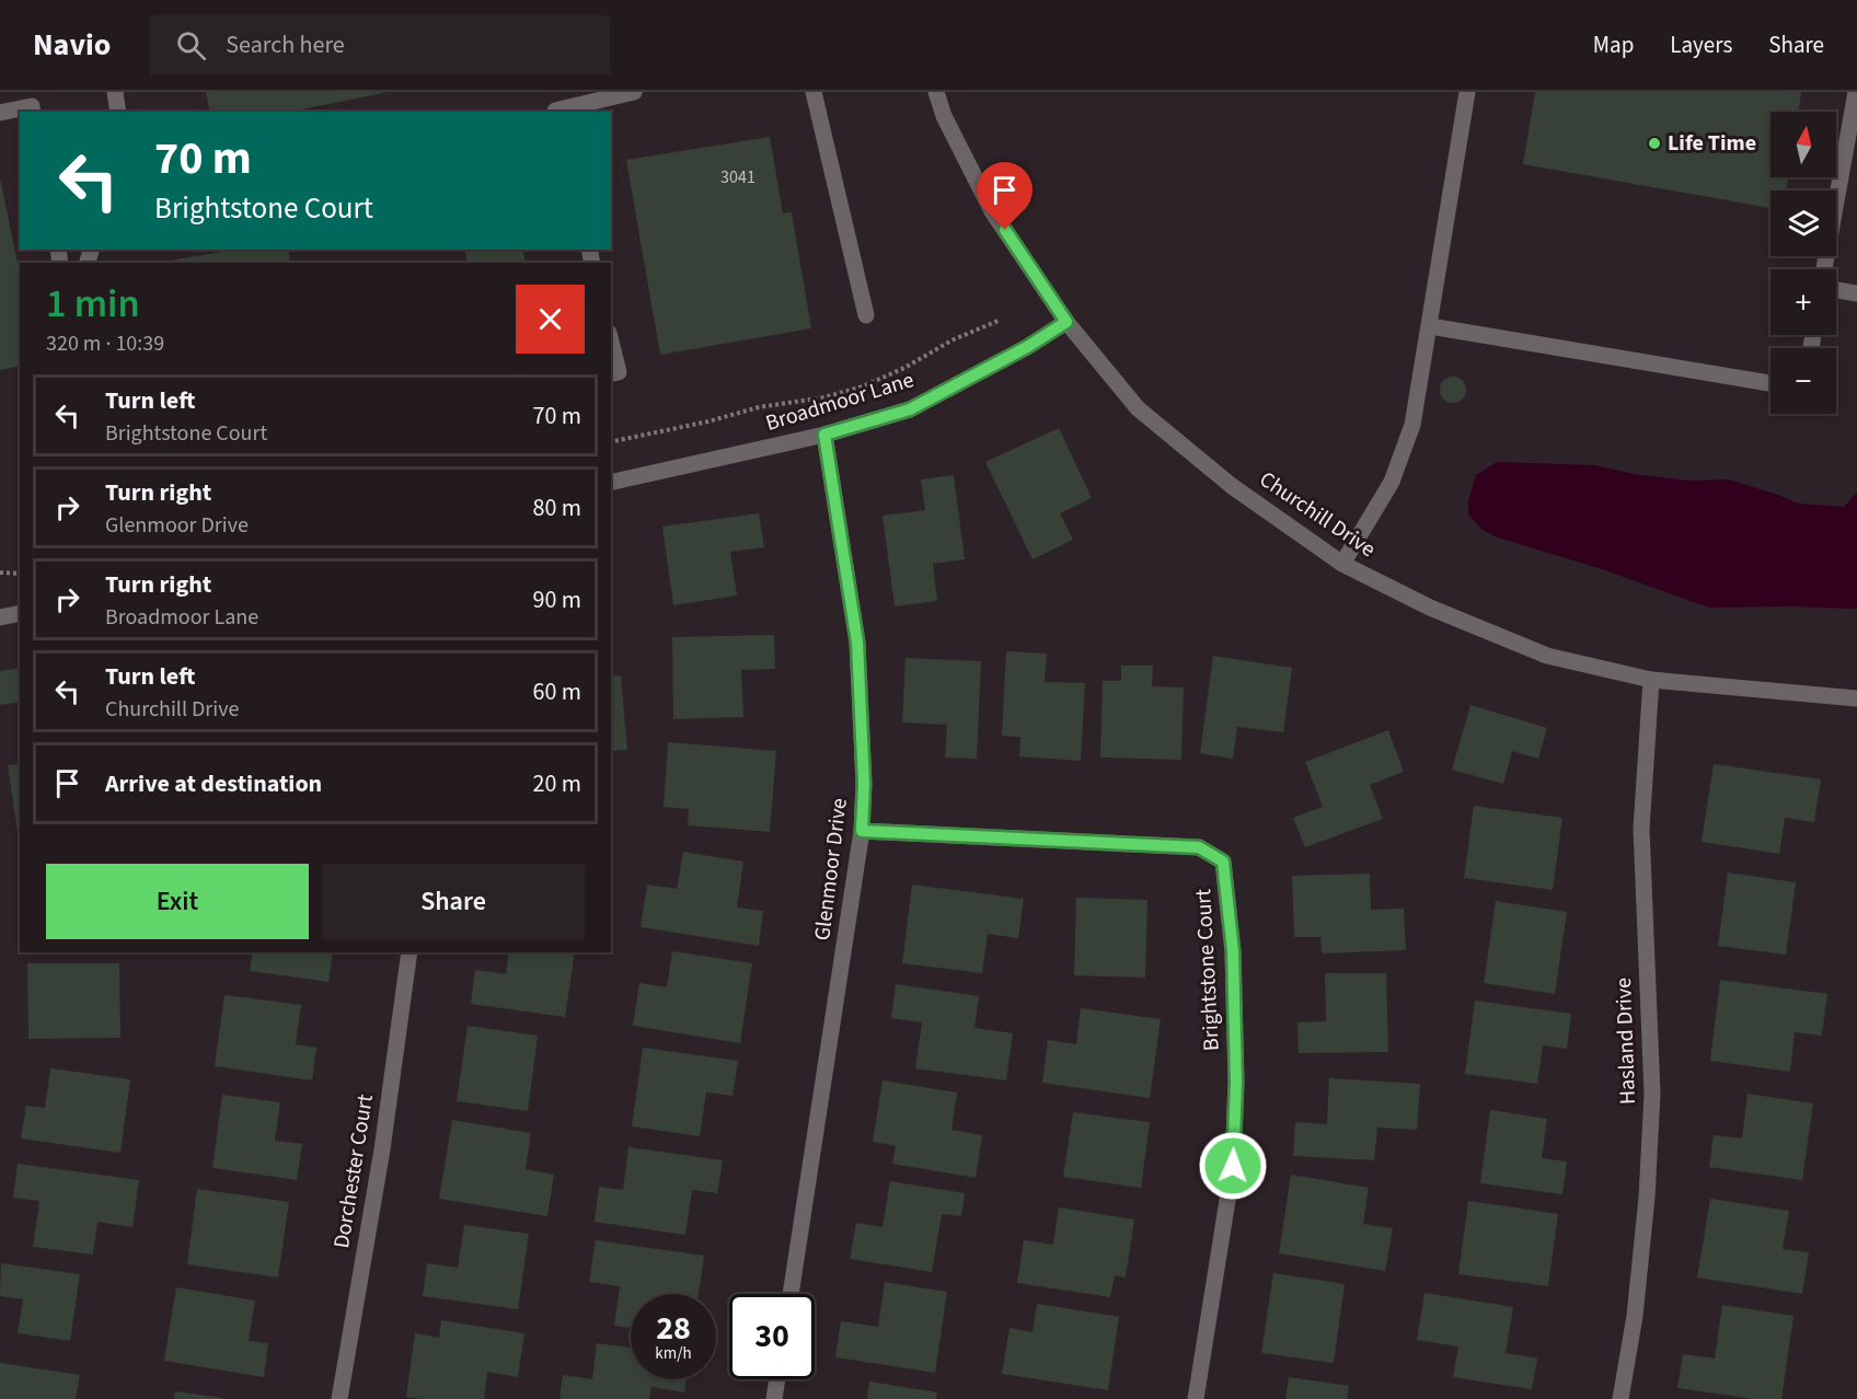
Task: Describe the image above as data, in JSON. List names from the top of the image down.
{
  "streets": {
    "street": [
      "Broadmoor Lane",
      "Churchill Drive",
      "Glenmoor Drive",
      "Brightstone Court",
      "Hasland Drive",
      "Dorchester Court"
    ]
  },
  "crossings": [
    ["Broadmoor Lane", "Churchill Drive"],
    ["Broadmoor Lane", "Glenmoor Drive"],
    ["Churchill Drive", "Hasland Drive"],
    ["Glenmoor Drive", "Brightstone Court"]
  ],
  "places": ["Life Time"],
  "house_numbers": ["3041"],
  "north": "top",
  "page": {
    "header": "Navio",
    "search": "Search here",
    "nav": ["Map", "Layers", "Share"],
    "map_buttons": ["+", "−"],
    "turn": ["70 m", "Brightstone Court"],
    "heading": ["1 min", "320 m · 10:39"],
    "list": [
      {
        "name": "Turn left",
        "note": "Brightstone Court",
        "value": "70 m"
      },
      {
        "name": "Turn right",
        "note": "Glenmoor Drive",
        "value": "80 m"
      },
      {
        "name": "Turn right",
        "note": "Broadmoor Lane",
        "value": "90 m"
      },
      {
        "name": "Turn left",
        "note": "Churchill Drive",
        "value": "60 m"
      },
      {
        "name": "Arrive at destination",
        "value": "20 m"
      }
    ],
    "buttons": ["Exit", "Share"],
    "speed": "28 km/h",
    "limit": "30"
  }
}
